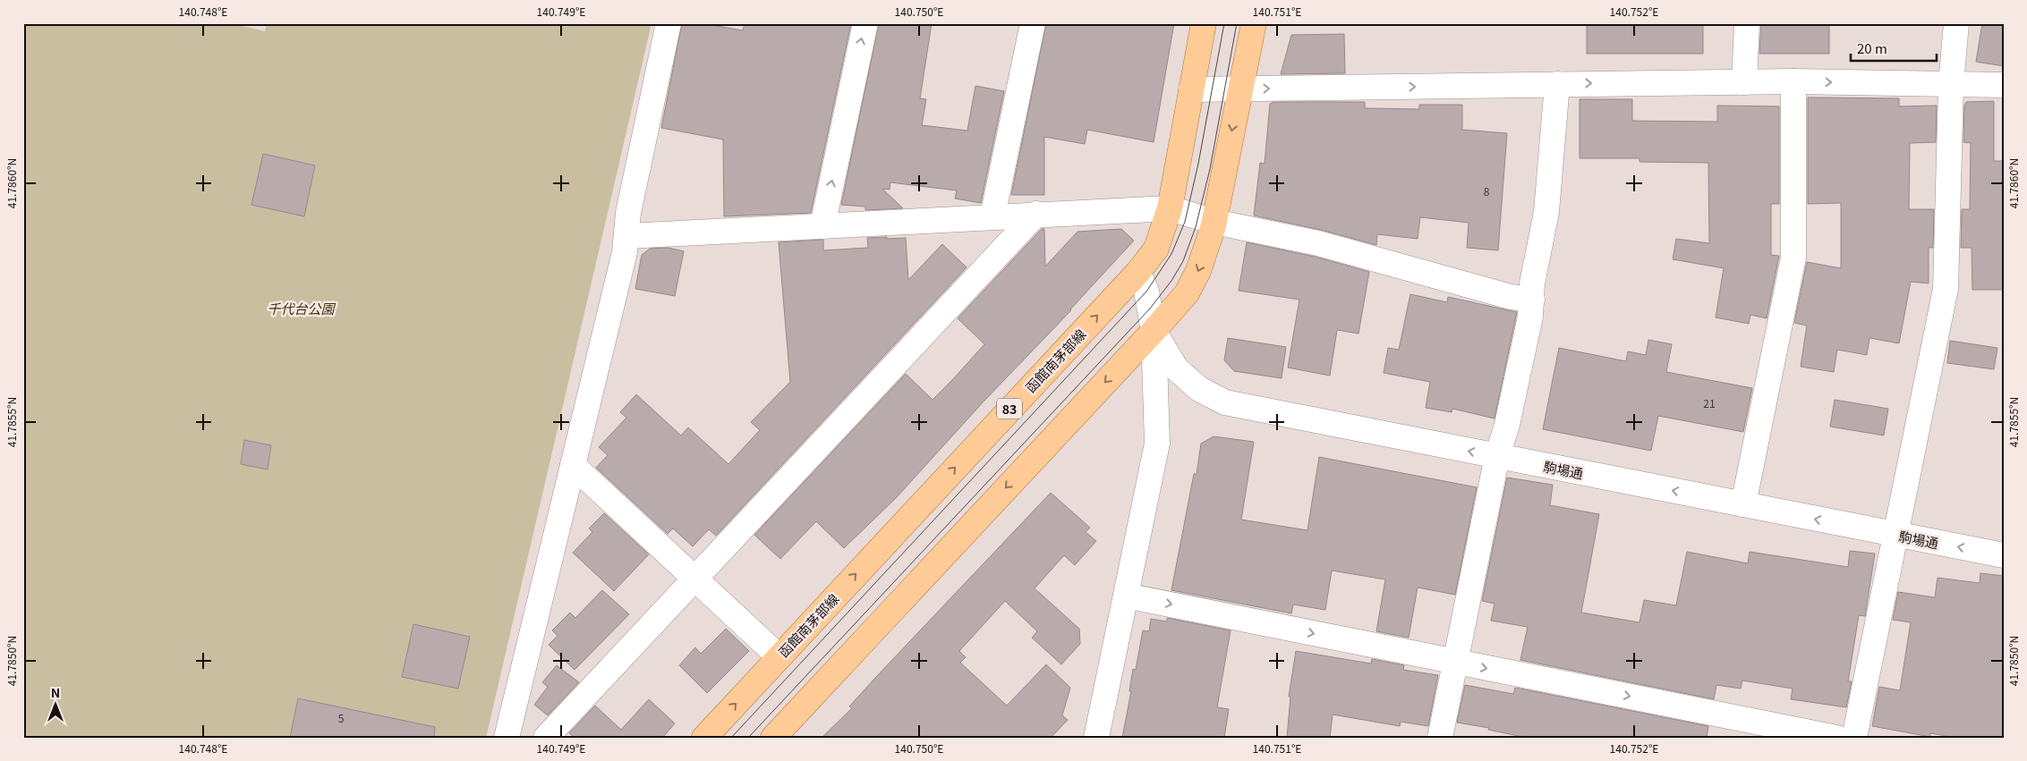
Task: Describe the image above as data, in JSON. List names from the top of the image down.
{
  "streets": {
    "main road": ["函館南茅部線", "83"],
    "street": ["駒場通"]
  },
  "parks": ["千代台公園"],
  "house_numbers": ["8", "21", "5"],
  "scale_bar": "20 m",
  "north": "top",
  "coordinates": [
    "140.748°E",
    "140.749°E",
    "140.750°E",
    "140.751°E",
    "140.752°E",
    "41.7860°N",
    "41.7855°N",
    "41.7850°N"
  ]
}
